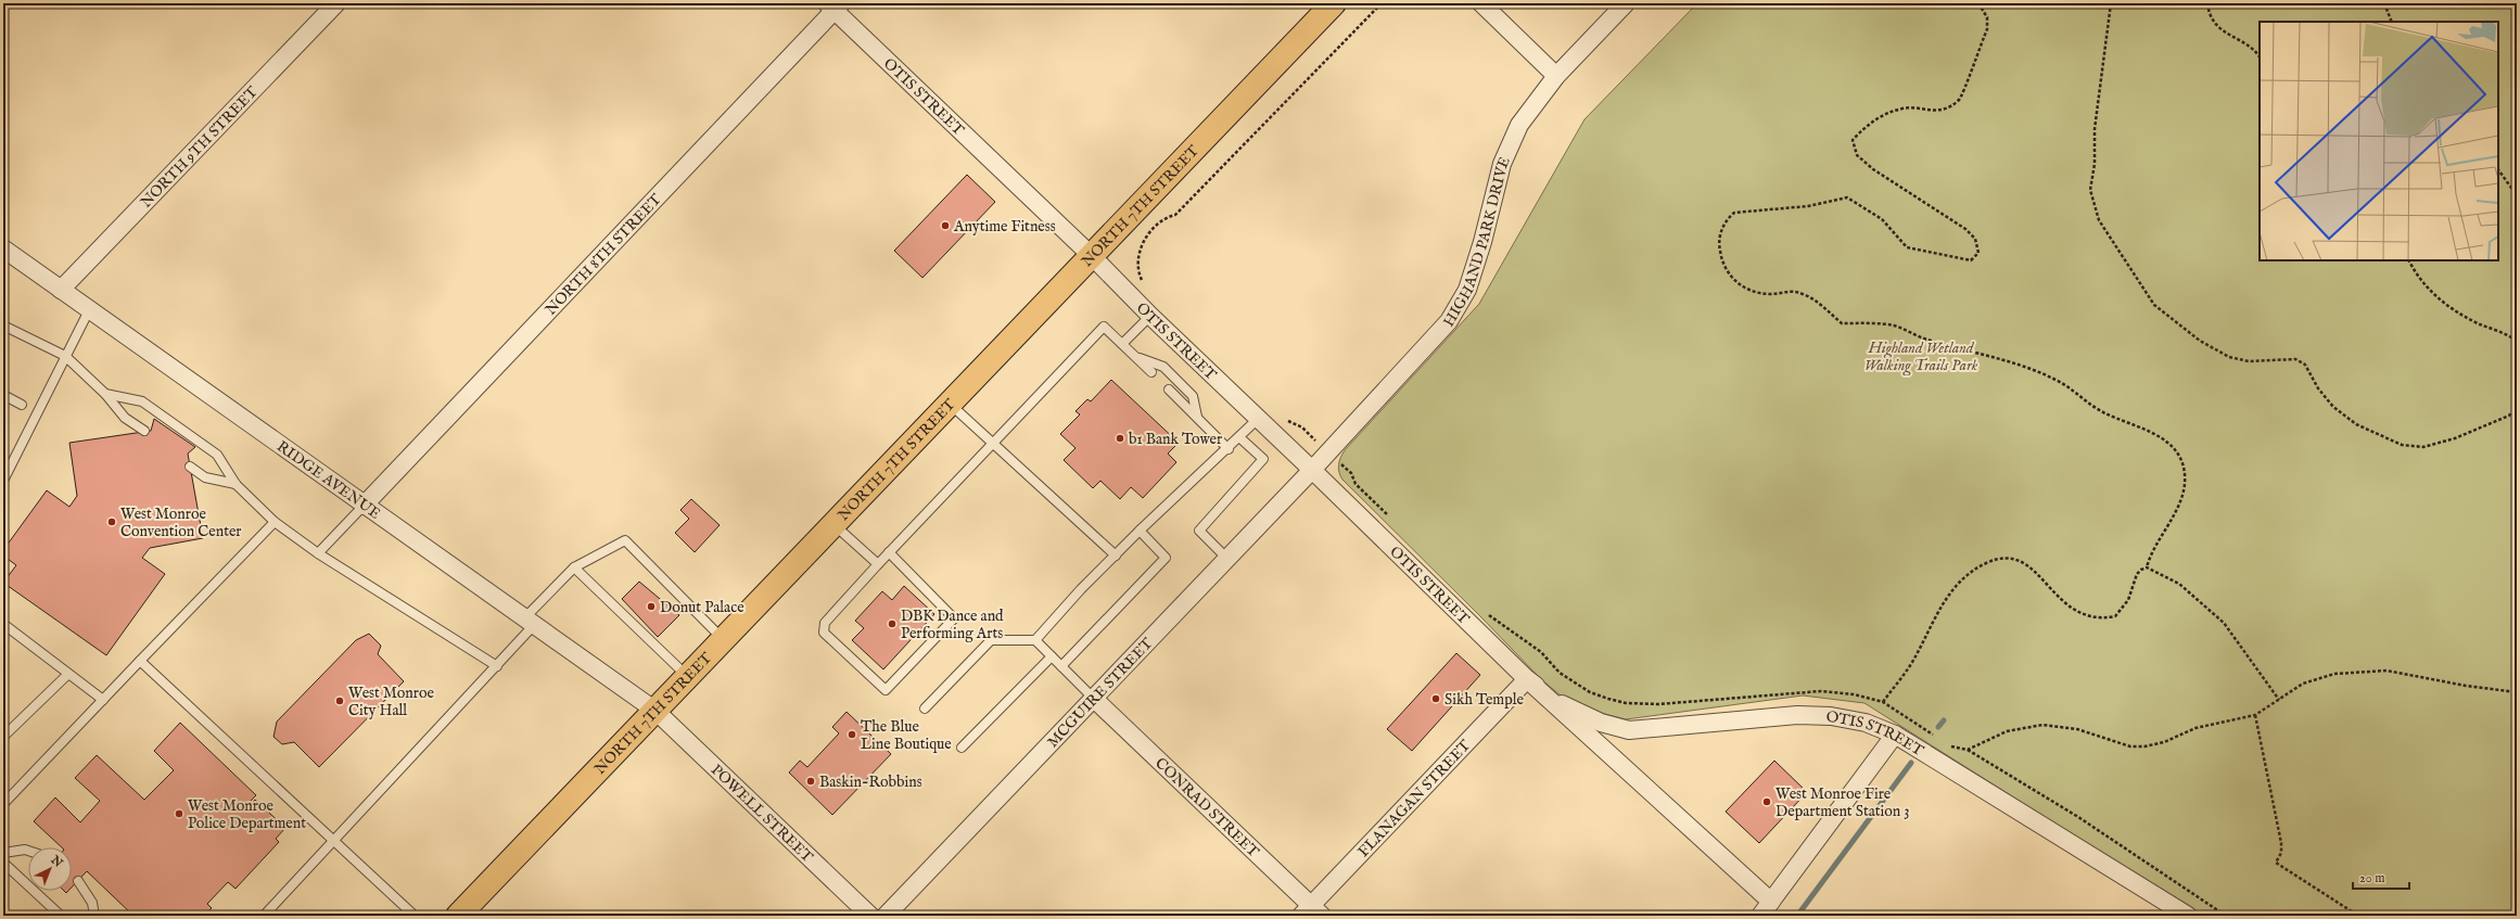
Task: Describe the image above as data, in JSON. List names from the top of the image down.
{
  "streets": {
    "main road": ["NORTH 7TH STREET"],
    "street": [
      "OTIS STREET",
      "NORTH 9TH STREET",
      "HIGHAND PARK DRIVE",
      "NORTH 8TH STREET",
      "RIDGE AVENUE",
      "MCGUIRE STREET",
      "FLANAGAN STREET",
      "CONRAD STREET",
      "POWELL STREET"
    ]
  },
  "crossings": [
    ["OTIS STREET", "NORTH 7TH STREET"],
    ["OTIS STREET", "HIGHAND PARK DRIVE"],
    ["OTIS STREET", "NORTH 8TH STREET"],
    ["OTIS STREET", "MCGUIRE STREET"],
    ["OTIS STREET", "FLANAGAN STREET"],
    ["NORTH 9TH STREET", "RIDGE AVENUE"],
    ["NORTH 7TH STREET", "RIDGE AVENUE"],
    ["NORTH 7TH STREET", "POWELL STREET"],
    ["HIGHAND PARK DRIVE", "MCGUIRE STREET"],
    ["NORTH 8TH STREET", "RIDGE AVENUE"],
    ["RIDGE AVENUE", "POWELL STREET"],
    ["MCGUIRE STREET", "CONRAD STREET"],
    ["FLANAGAN STREET", "CONRAD STREET"]
  ],
  "parks": ["Highland Wetland Walking Trails Park"],
  "places": [
    "Anytime Fitness",
    "b1 Bank Tower",
    "West Monroe Convention Center",
    "Donut Palace",
    "DBK Dance and Performing Arts",
    "Sikh Temple",
    "West Monroe City Hall",
    "The Blue Line Boutique",
    "Baskin-Robbins",
    "West Monroe Fire Department Station 3",
    "West Monroe Police Department"
  ],
  "scale_bar": "20 m",
  "north": "top right"
}
